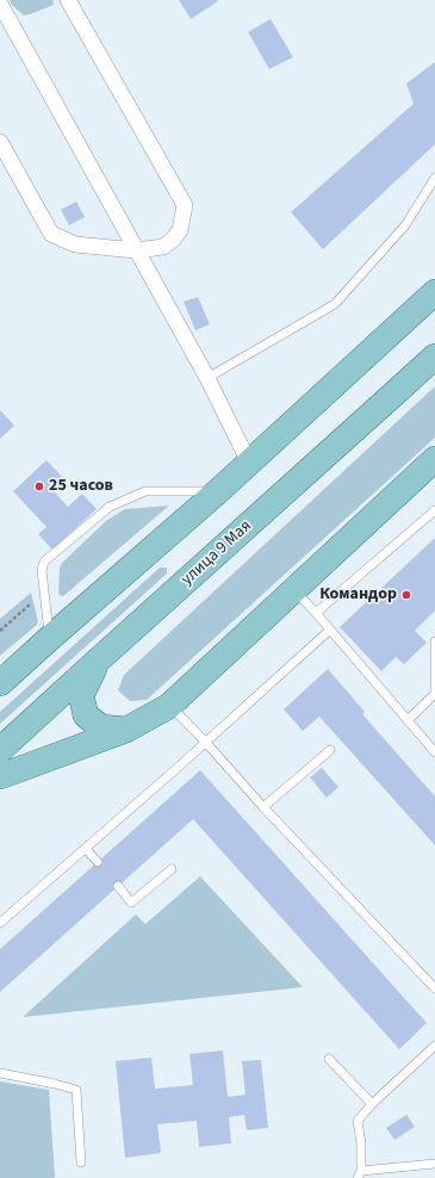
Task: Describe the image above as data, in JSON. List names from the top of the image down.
{
  "streets": {
    "main road": ["улица 9 Мая"]
  },
  "places": ["25 часов", "Командор"]
}
